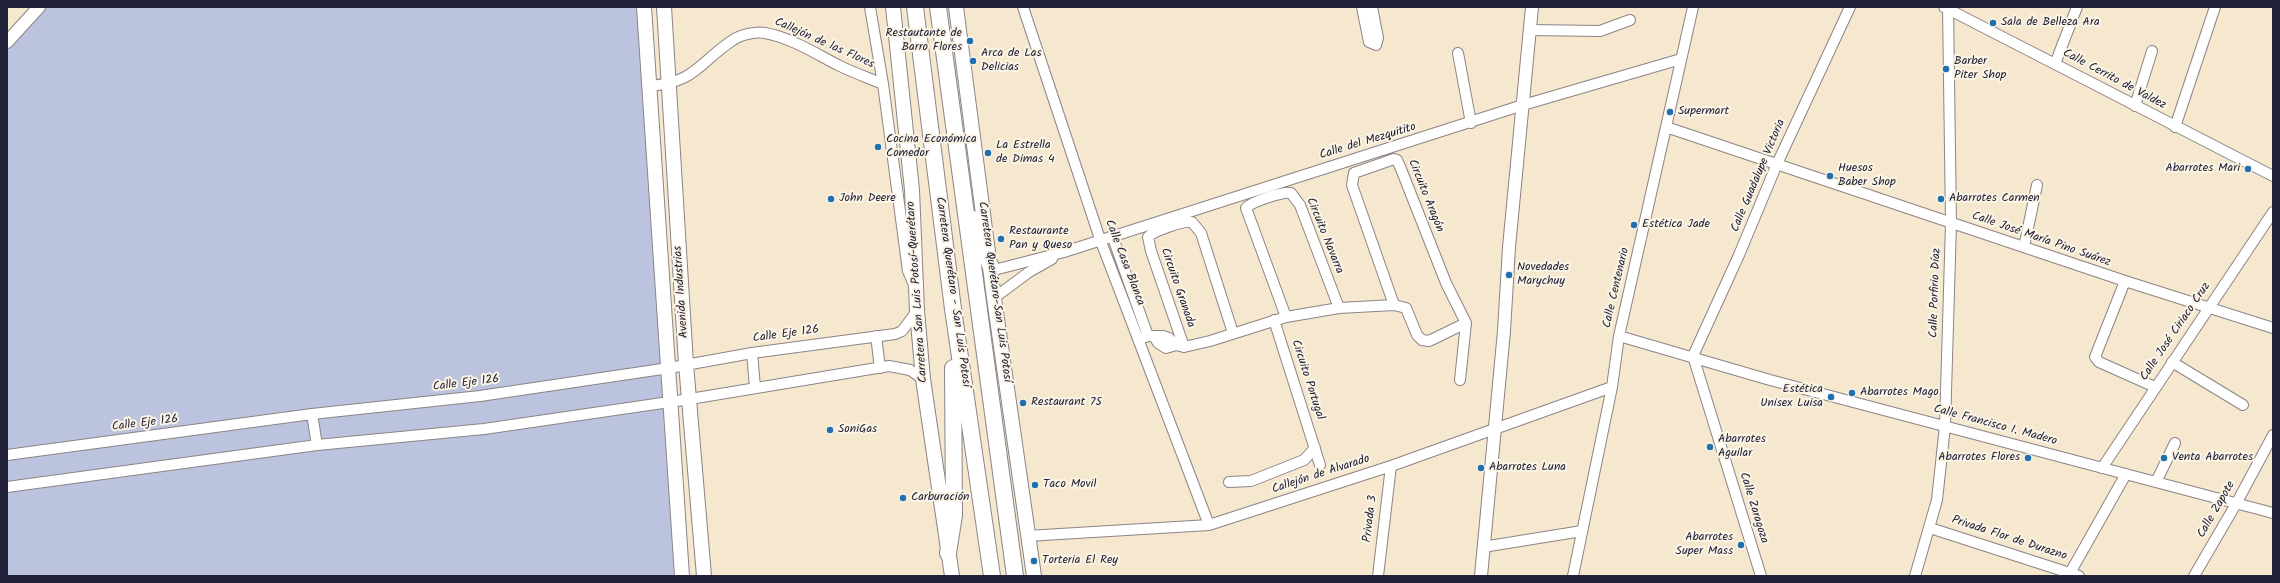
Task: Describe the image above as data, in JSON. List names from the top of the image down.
{
  "streets": {
    "highway": ["Carretera Querétaro - San Luis Potosí"],
    "main road": ["Avenida Industrias", "Carretera San Luis Potosí-Querétaro", "Carretera Querétaro-San Luis Potosí"],
    "street": [
      "Callejón de las Flores",
      "Calle Cerrito de Valdez",
      "Calle del Mezquitito",
      "Calle Guadalupe Victoria",
      "Circuito Aragón",
      "Circuito Navarra",
      "Calle José María Pino Suárez",
      "Calle Casa Blanca",
      "Circuito Granada",
      "Calle Centenario",
      "Calle Porfirio Díaz",
      "Calle José Ciriaco Cruz",
      "Calle Eje 126",
      "Circuito Portugal",
      "Calle Francisco I. Madero",
      "Callejón de Alvarado",
      "Calle Zaragoza",
      "Calle Zapote",
      "Privada 3",
      "Privada Flor de Durazno"
    ]
  },
  "crossings": [
    ["Callejón de las Flores", "Avenida Industrias"],
    ["Calle Cerrito de Valdez", "Calle Porfirio Díaz"],
    ["Calle del Mezquitito", "Calle Casa Blanca"],
    ["Calle del Mezquitito", "Calle Centenario"],
    ["Calle del Mezquitito", "Carretera Querétaro-San Luis Potosí"],
    ["Calle Guadalupe Victoria", "Calle José María Pino Suárez"],
    ["Calle Guadalupe Victoria", "Calle Francisco I. Madero"],
    ["Calle Guadalupe Victoria", "Calle Zaragoza"],
    ["Calle José María Pino Suárez", "Calle Centenario"],
    ["Calle José María Pino Suárez", "Calle Porfirio Díaz"],
    ["Calle José María Pino Suárez", "Calle José Ciriaco Cruz"],
    ["Calle Casa Blanca", "Callejón de Alvarado"],
    ["Calle Centenario", "Calle Francisco I. Madero"],
    ["Calle Centenario", "Callejón de Alvarado"],
    ["Avenida Industrias", "Calle Eje 126"],
    ["Carretera San Luis Potosí-Querétaro", "Calle Eje 126"],
    ["Carretera Querétaro-San Luis Potosí", "Callejón de Alvarado"],
    ["Calle Porfirio Díaz", "Calle Francisco I. Madero"],
    ["Calle Porfirio Díaz", "Privada Flor de Durazno"],
    ["Calle José Ciriaco Cruz", "Calle Francisco I. Madero"],
    ["Calle Francisco I. Madero", "Calle Zaragoza"],
    ["Calle Francisco I. Madero", "Calle Zapote"],
    ["Callejón de Alvarado", "Privada 3"]
  ],
  "places": [
    "Sala de Belleza Ara",
    "Restautante de Barro Flores",
    "Arca de Las Delicias",
    "Barber Piter Shop",
    "Supermart",
    "Cocina Económica Comedor",
    "La Estrella de Dimas 4",
    "Abarrotes Mari",
    "Huesos Baber Shop",
    "John Deere",
    "Abarrotes Carmen",
    "Estética Jade",
    "Restaurante Pan y Queso",
    "Novedades Marychuy",
    "Abarrotes Mago",
    "Estética Unisex Luisa",
    "Restaurant 75",
    "SoniGas",
    "Abarrotes Aguilar",
    "Abarrotes Flores",
    "Venta Abarrotes",
    "Abarrotes Luna",
    "Taco Movil",
    "Carburación",
    "Abarrotes Super Mass",
    "Torteria El Rey"
  ]
}
